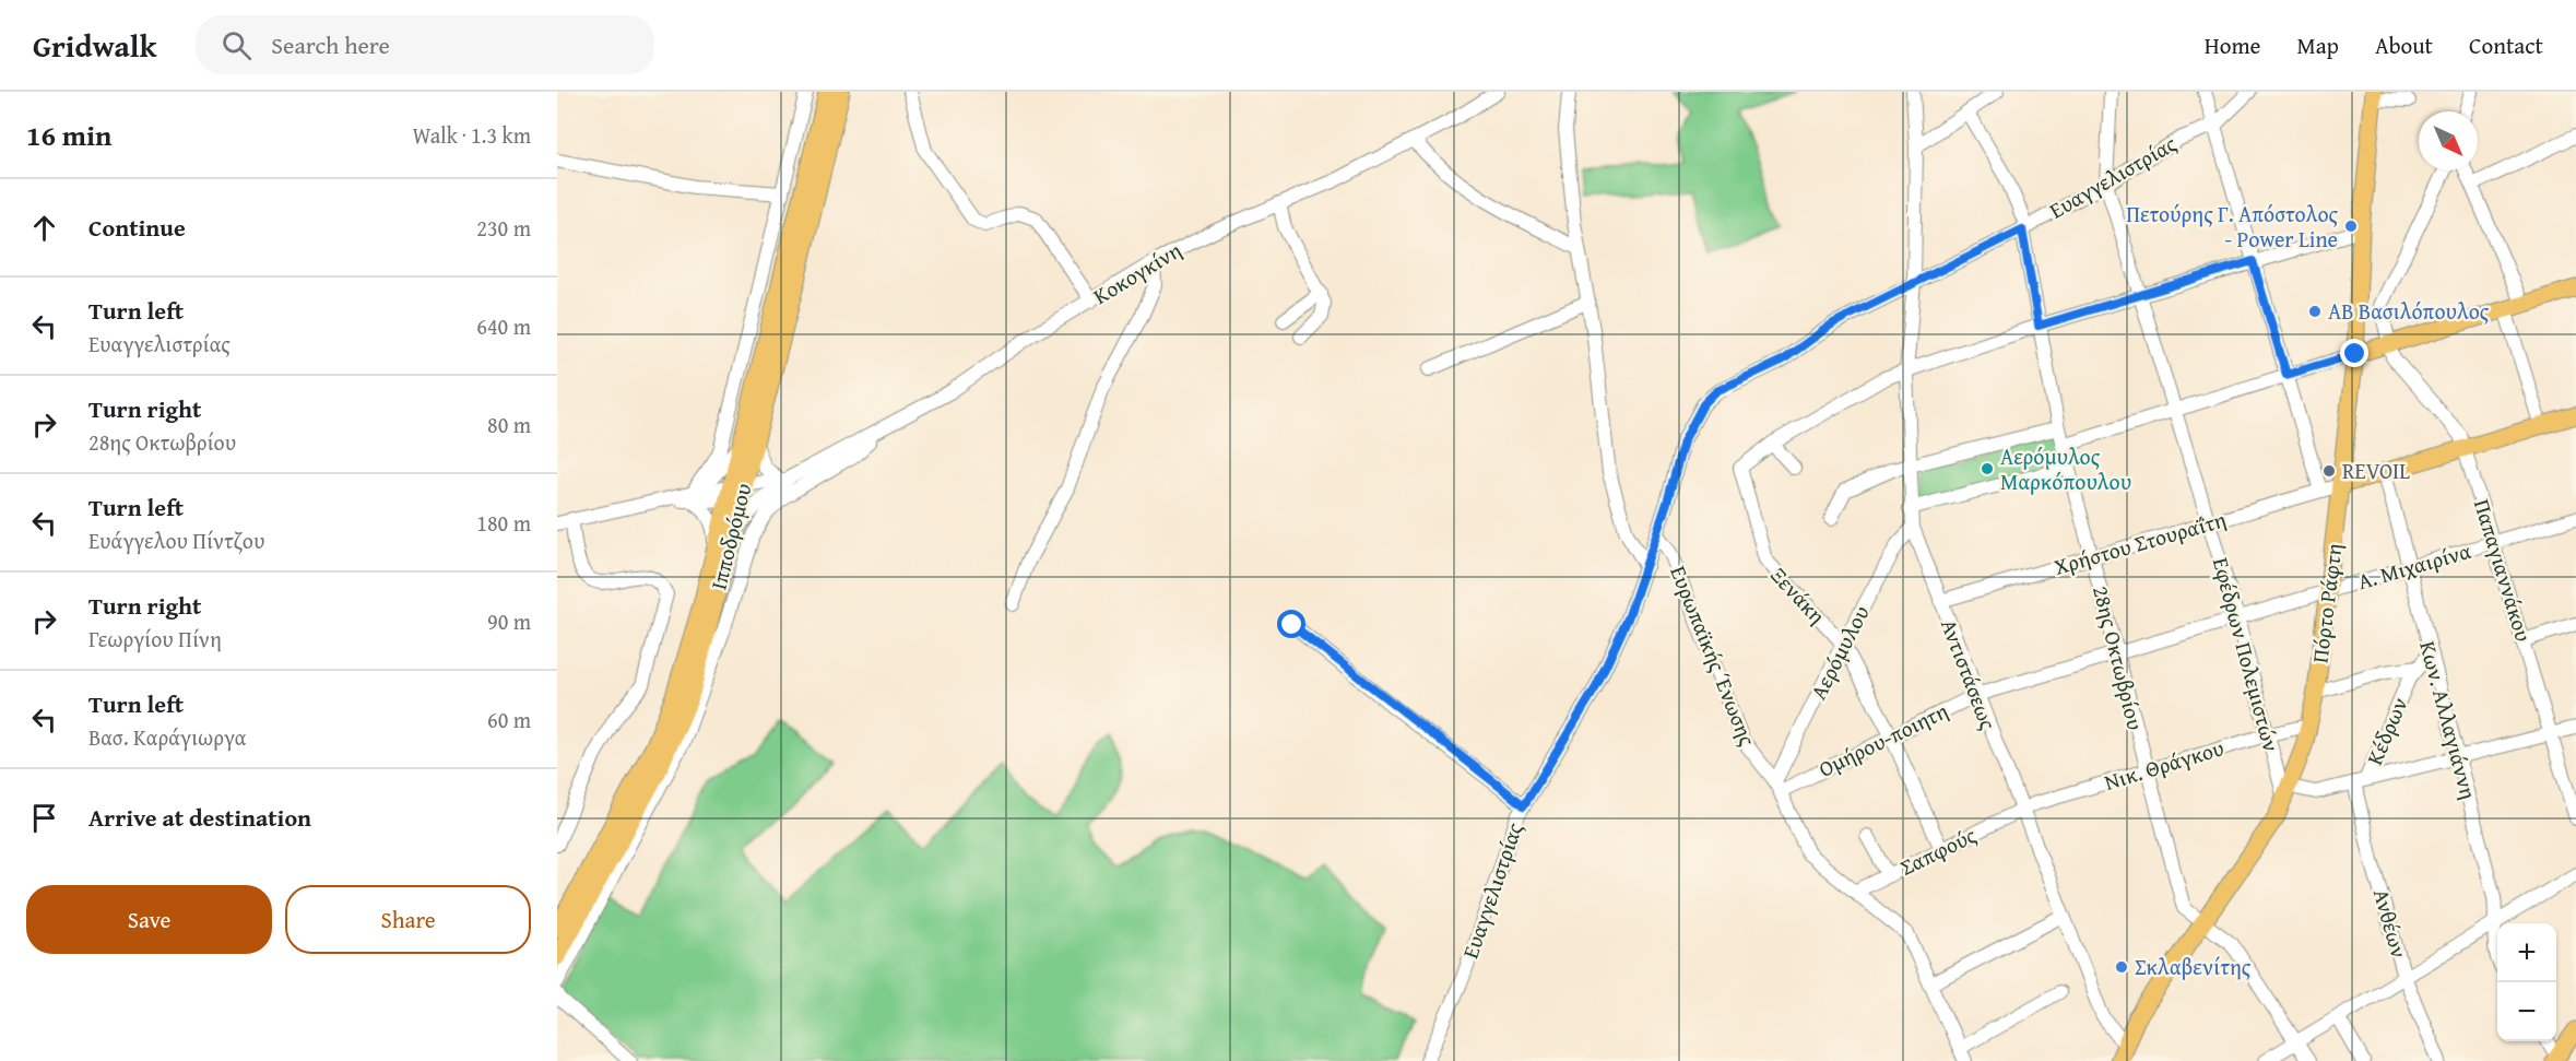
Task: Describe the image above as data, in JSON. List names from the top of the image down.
{
  "streets": {
    "main road": ["Ιπποδρόμου", "Πόρτο Ράφτη"],
    "street": [
      "Ευαγγελιστρίας",
      "Κοκογκίνη",
      "Χρήστου Στουραΐτη",
      "Α. Μιχαιρίνα",
      "Παπαγιαννάκου",
      "Ξενάκη",
      "Αερόμυλου",
      "Εφέδρων Πολεμιστών",
      "Ευρωπαϊκής Ένωσης",
      "28ης Οκτωβρίου",
      "Αντιστάσεως",
      "Κων. Αλλαγιάννη",
      "Κέδρων",
      "Ομήρου-ποιητη",
      "Νικ. Θράγκου",
      "Σαπφούς",
      "Ανθέων"
    ]
  },
  "crossings": [
    ["Ευαγγελιστρίας", "Εφέδρων Πολεμιστών"],
    ["Ευαγγελιστρίας", "Ευρωπαϊκής Ένωσης"],
    ["Ευαγγελιστρίας", "28ης Οκτωβρίου"],
    ["Ευαγγελιστρίας", "Αντιστάσεως"],
    ["Χρήστου Στουραΐτη", "Πόρτο Ράφτη"],
    ["Χρήστου Στουραΐτη", "Εφέδρων Πολεμιστών"],
    ["Χρήστου Στουραΐτη", "28ης Οκτωβρίου"],
    ["Χρήστου Στουραΐτη", "Αντιστάσεως"],
    ["Α. Μιχαιρίνα", "Παπαγιαννάκου"],
    ["Α. Μιχαιρίνα", "Πόρτο Ράφτη"],
    ["Α. Μιχαιρίνα", "Κων. Αλλαγιάννη"],
    ["Α. Μιχαιρίνα", "Ομήρου-ποιητη"],
    ["Ξενάκη", "Αερόμυλου"],
    ["Ξενάκη", "Ομήρου-ποιητη"],
    ["Ξενάκη", "Σαπφούς"],
    ["Πόρτο Ράφτη", "Εφέδρων Πολεμιστών"],
    ["Πόρτο Ράφτη", "28ης Οκτωβρίου"],
    ["Πόρτο Ράφτη", "Αντιστάσεως"],
    ["Πόρτο Ράφτη", "Ομήρου-ποιητη"],
    ["Πόρτο Ράφτη", "Νικ. Θράγκου"],
    ["Αερόμυλου", "Ευρωπαϊκής Ένωσης"],
    ["Αερόμυλου", "Αντιστάσεως"],
    ["Αερόμυλου", "Ομήρου-ποιητη"],
    ["Εφέδρων Πολεμιστών", "Ομήρου-ποιητη"],
    ["Εφέδρων Πολεμιστών", "Νικ. Θράγκου"],
    ["Ευρωπαϊκής Ένωσης", "Ομήρου-ποιητη"],
    ["Ευρωπαϊκής Ένωσης", "Σαπφούς"],
    ["28ης Οκτωβρίου", "Ομήρου-ποιητη"],
    ["28ης Οκτωβρίου", "Νικ. Θράγκου"],
    ["Αντιστάσεως", "Ομήρου-ποιητη"],
    ["Αντιστάσεως", "Νικ. Θράγκου"],
    ["Αντιστάσεως", "Σαπφούς"],
    ["Κων. Αλλαγιάννη", "Κέδρων"],
    ["Κέδρων", "Ανθέων"],
    ["Νικ. Θράγκου", "Σαπφούς"]
  ],
  "places": [
    "Πετούρης Γ. Απόστολος - Power Line",
    "ΑΒ Βασιλόπουλος",
    "Αερόμυλος Μαρκόπουλου",
    "REVOIL",
    "Σκλαβενίτης"
  ],
  "north": "bottom right",
  "page": {
    "header": "Gridwalk",
    "search": "Search here",
    "nav": [
      "Home",
      "Map",
      "About",
      "Contact"
    ],
    "heading": ["16 min", "Walk · 1.3 km"],
    "list": [
      ["Continue", "230 m"],
      ["Turn left", "Ευαγγελιστρίας", "640 m"],
      ["Turn right", "28ης Οκτωβρίου", "80 m"],
      ["Turn left", "Ευάγγελου Πίντζου", "180 m"],
      ["Turn right", "Γεωργίου Πίνη", "90 m"],
      ["Turn left", "Βασ. Καράγιωργα", "60 m"],
      "Arrive at destination"
    ],
    "buttons": ["Save", "Share"],
    "map_buttons": ["+", "−"]
  }
}
